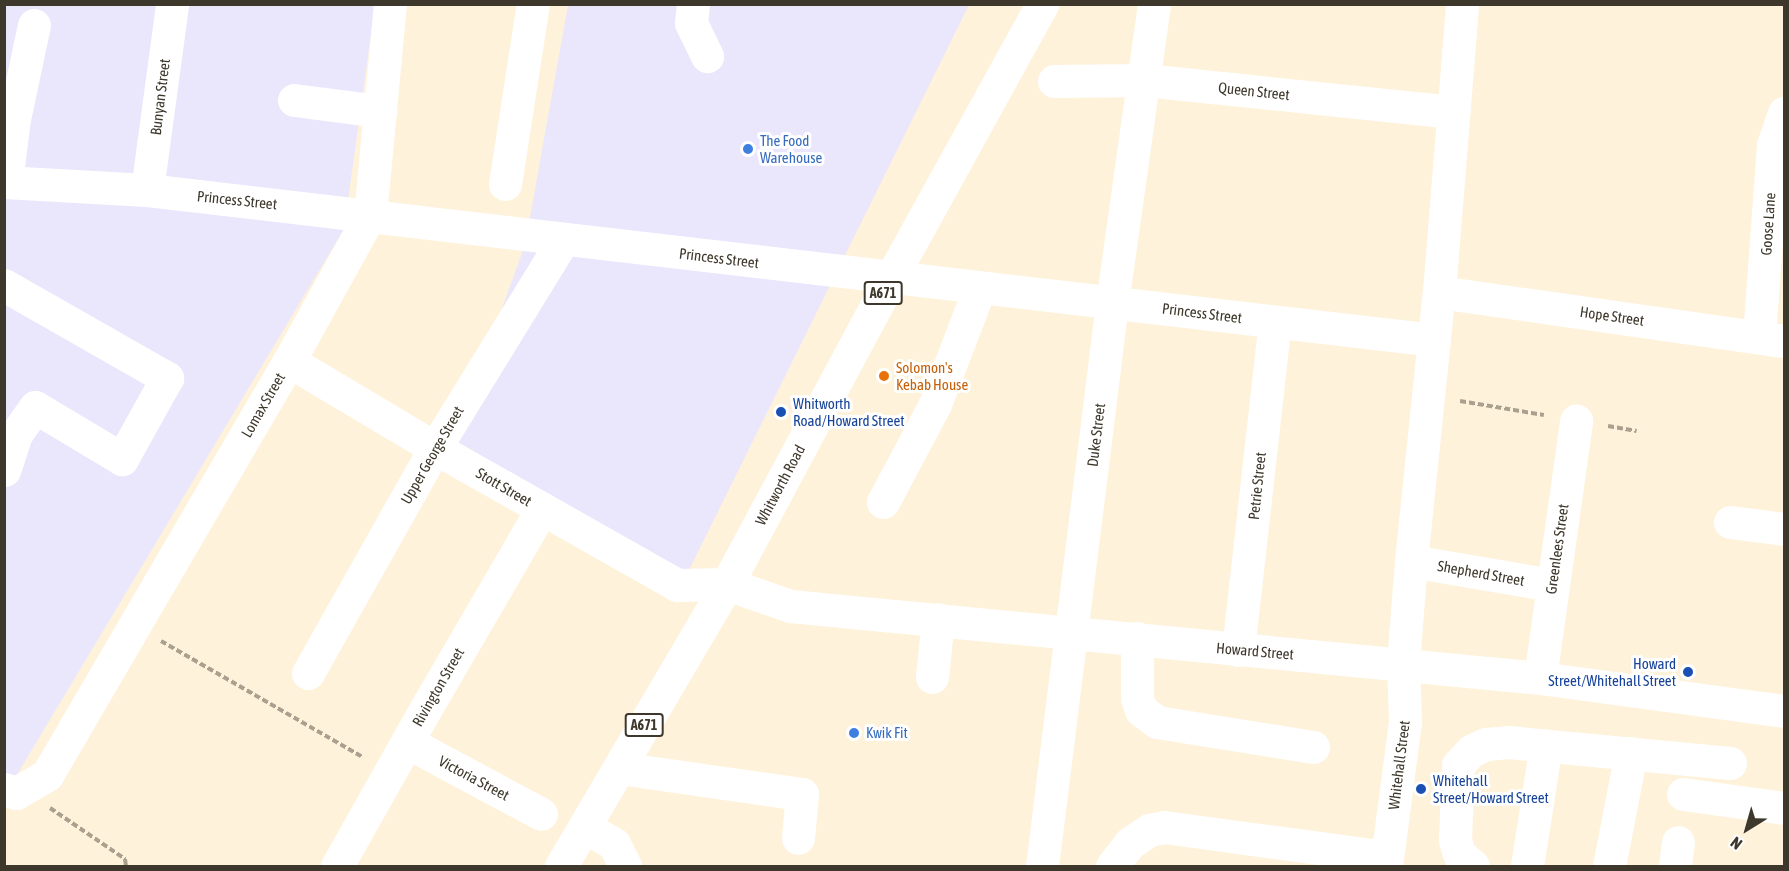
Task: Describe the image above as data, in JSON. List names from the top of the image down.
{
  "streets": {
    "street": [
      "Queen Street",
      "Bunyan Street",
      "Princess Street",
      "Goose Lane",
      "A671",
      "Hope Street",
      "Lomax Street",
      "Duke Street",
      "Upper George Street",
      "Whitworth Road",
      "Petrie Street",
      "Stott Street",
      "Greenlees Street",
      "Shepherd Street",
      "Howard Street",
      "Rivington Street",
      "Whitehall Street",
      "Victoria Street"
    ]
  },
  "crossings": [
    ["Queen Street", "Duke Street"],
    ["Queen Street", "Whitehall Street"],
    ["Bunyan Street", "Princess Street"],
    ["Princess Street", "Lomax Street"],
    ["Princess Street", "Duke Street"],
    ["Princess Street", "Upper George Street"],
    ["Princess Street", "Whitworth Road"],
    ["Princess Street", "Petrie Street"],
    ["Princess Street", "Whitehall Street"],
    ["Goose Lane", "Hope Street"],
    ["Hope Street", "Whitehall Street"],
    ["Lomax Street", "Stott Street"],
    ["Duke Street", "Howard Street"],
    ["Upper George Street", "Stott Street"],
    ["Whitworth Road", "Stott Street"],
    ["Whitworth Road", "Howard Street"],
    ["Petrie Street", "Howard Street"],
    ["Stott Street", "Howard Street"],
    ["Stott Street", "Rivington Street"],
    ["Greenlees Street", "Shepherd Street"],
    ["Greenlees Street", "Howard Street"],
    ["Shepherd Street", "Whitehall Street"],
    ["Howard Street", "Whitehall Street"],
    ["Rivington Street", "Victoria Street"]
  ],
  "places": [
    "The Food Warehouse",
    "Solomon's Kebab House",
    "Whitworth Road/Howard Street",
    "Howard Street/Whitehall Street",
    "Kwik Fit",
    "Whitehall Street/Howard Street"
  ],
  "north": "bottom left"
}
